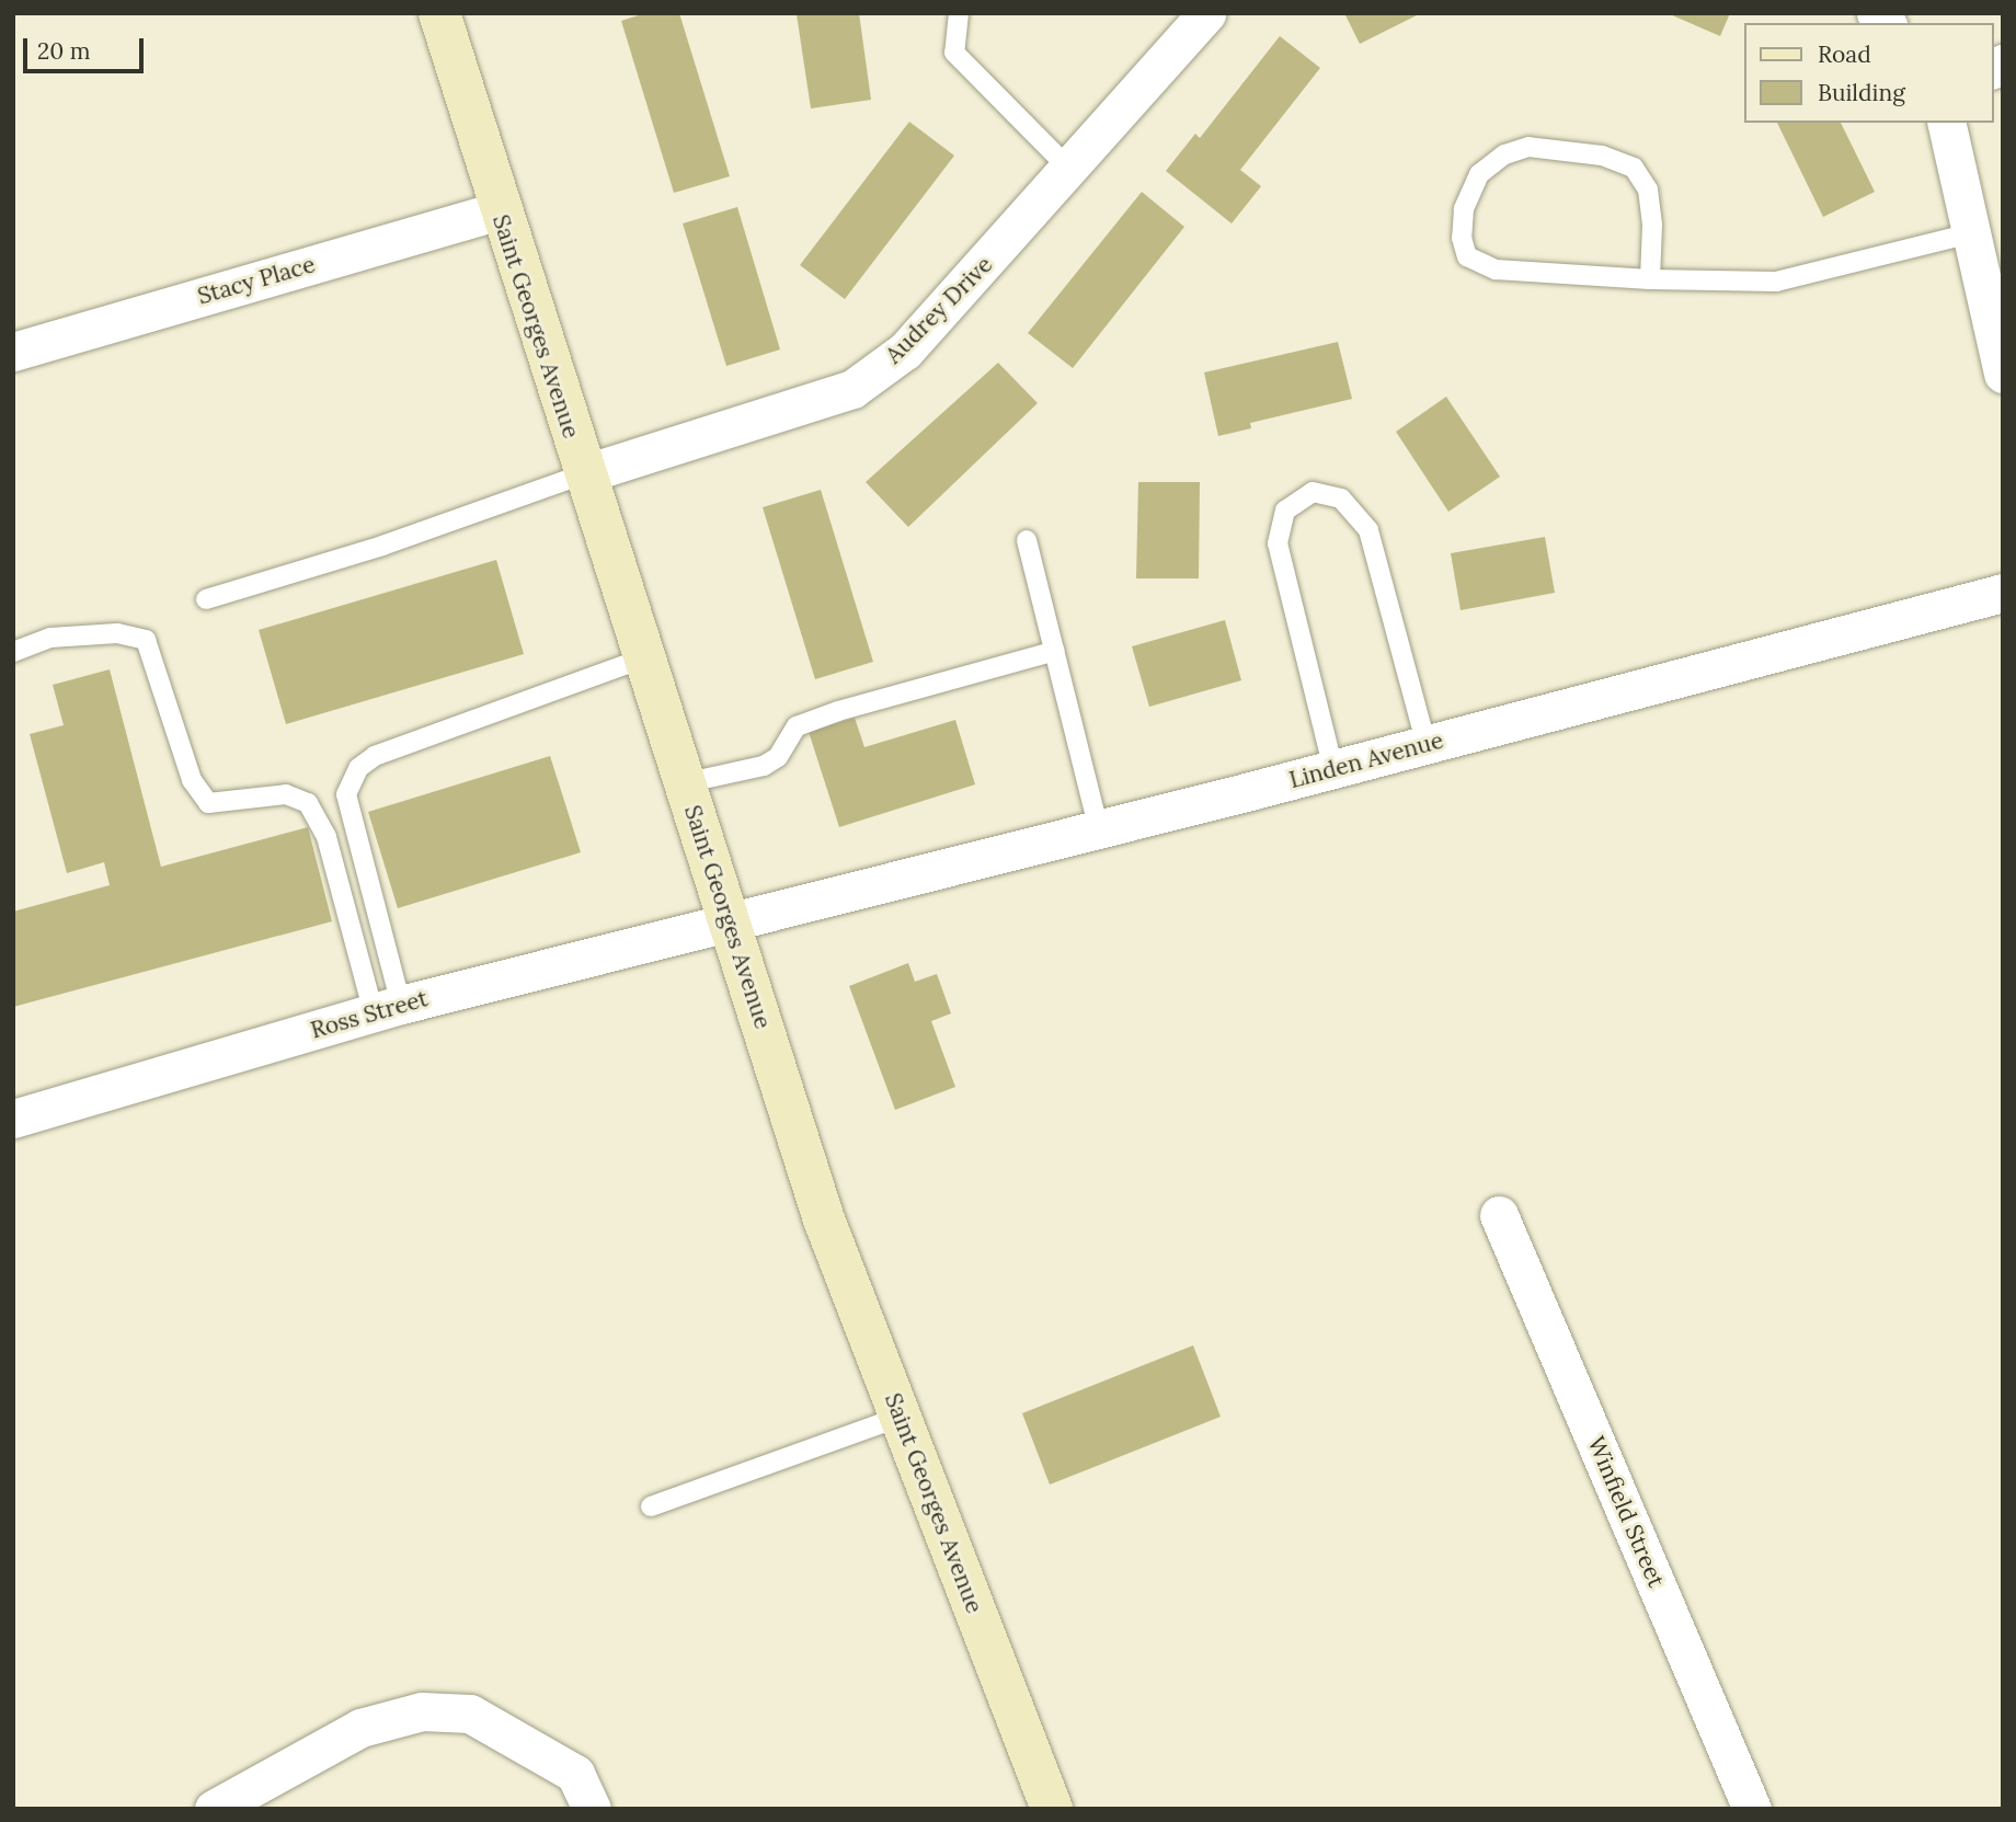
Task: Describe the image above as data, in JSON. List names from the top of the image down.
{
  "streets": {
    "main road": ["Saint Georges Avenue"],
    "street": [
      "Stacy Place",
      "Audrey Drive",
      "Linden Avenue",
      "Ross Street",
      "Winfield Street"
    ]
  },
  "crossings": [
    ["Stacy Place", "Saint Georges Avenue"],
    ["Audrey Drive", "Saint Georges Avenue"],
    ["Saint Georges Avenue", "Linden Avenue"],
    ["Saint Georges Avenue", "Ross Street"],
    ["Linden Avenue", "Ross Street"]
  ],
  "legend": ["Road", "Building"],
  "scale_bar": "20 m"
}
